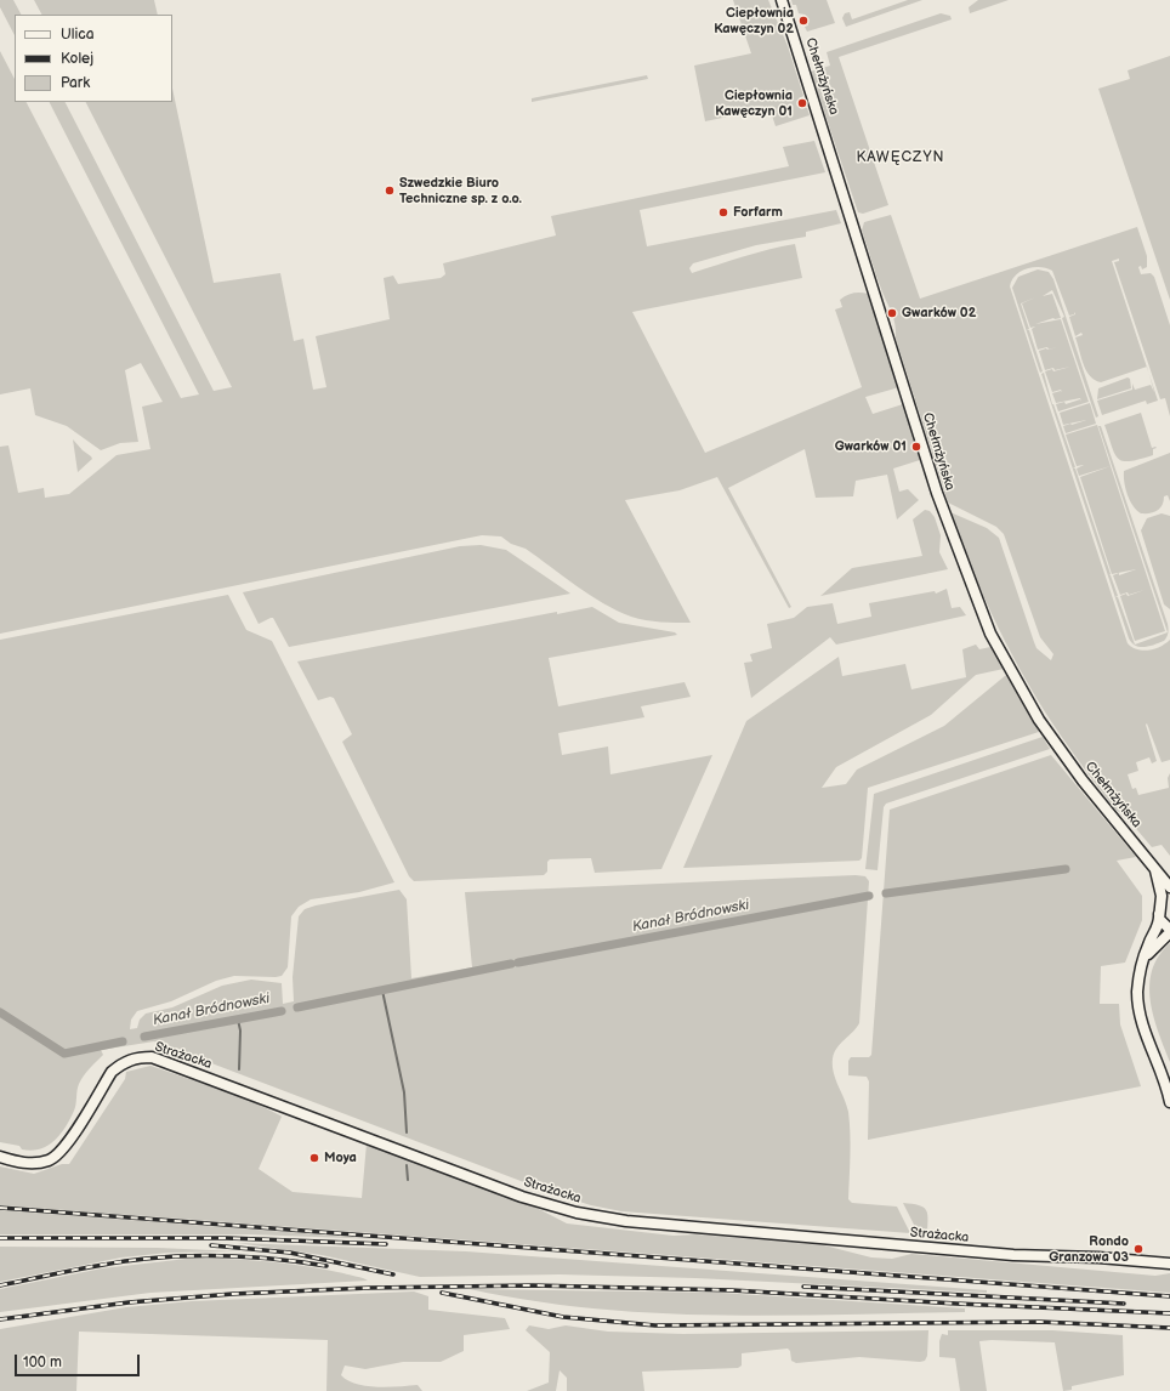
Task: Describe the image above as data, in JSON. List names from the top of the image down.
{
  "streets": {
    "street": ["Chełmżyńska", "Strażacka"]
  },
  "districts": ["KAWĘCZYN"],
  "water": ["Kanał Bródnowski"],
  "places": [
    "Ciepłownia Kawęczyn 02",
    "Ciepłownia Kawęczyn 01",
    "Szwedzkie Biuro Techniczne sp. z o.o.",
    "Forfarm",
    "Gwarków 02",
    "Gwarków 01",
    "Moya",
    "Rondo Granzowa 03"
  ],
  "legend": ["Ulica", "Kolej", "Park"],
  "scale_bar": "100 m"
}
